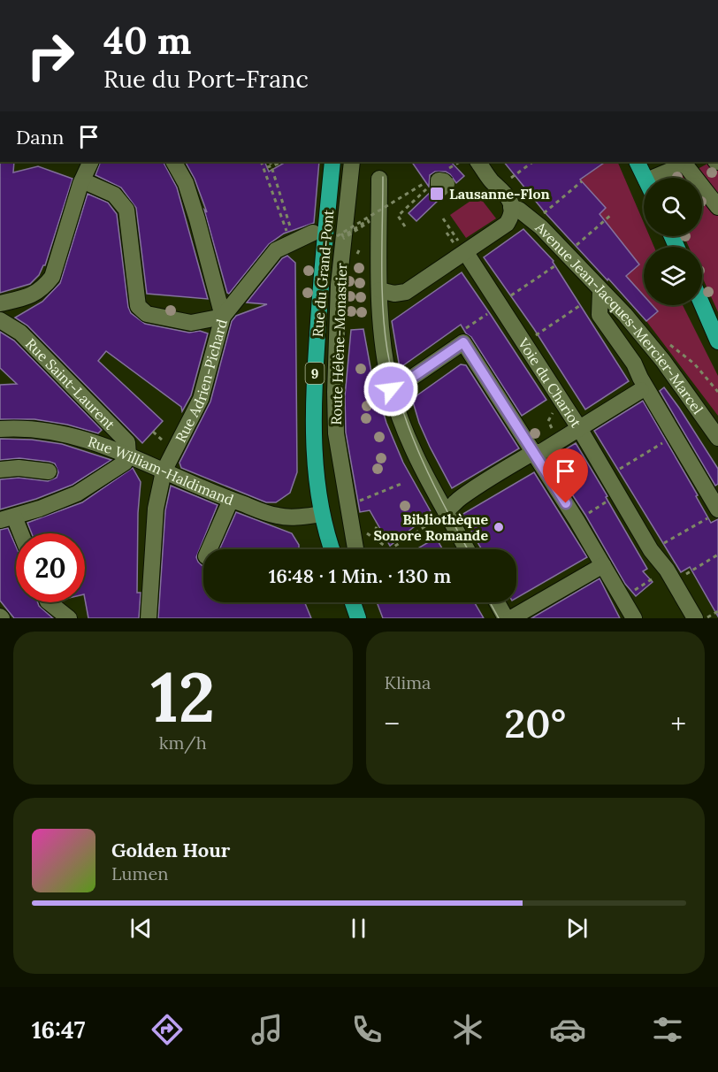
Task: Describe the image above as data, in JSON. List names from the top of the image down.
{
  "streets": {
    "main road": ["Rue du Grand-Pont", "9"],
    "street": [
      "Avenue Jean-Jacques-Mercier-Marcel",
      "Route Hélène-Monastier",
      "Rue Adrien-Pichard",
      "Voie du Chariot",
      "Rue Saint-Laurent",
      "Rue William-Haldimand"
    ]
  },
  "crossings": [
    ["Rue du Grand-Pont", "Route Hélène-Monastier"],
    ["Rue du Grand-Pont", "9"],
    ["Rue du Grand-Pont", "Rue Adrien-Pichard"],
    ["Rue du Grand-Pont", "Rue William-Haldimand"],
    ["Route Hélène-Monastier", "Rue Adrien-Pichard"],
    ["9", "Rue William-Haldimand"],
    ["Rue Adrien-Pichard", "Rue William-Haldimand"],
    ["Rue Saint-Laurent", "Rue William-Haldimand"]
  ],
  "places": {
    "transit": ["Lausanne-Flon"],
    "other": ["Bibliothèque Sonore Romande"]
  },
  "page": {
    "turn": ["40 m", "Rue du Port-Franc"],
    "then": "Dann",
    "limit": "20",
    "trip": "16:48 · 1 Min. · 130 m",
    "tile": [
      ["12", "km/h"],
      "Klima"
    ],
    "heat": ["−", "20°", "+"],
    "song": ["Golden Hour", "Lumen"],
    "tabs": "16:47"
  }
}
